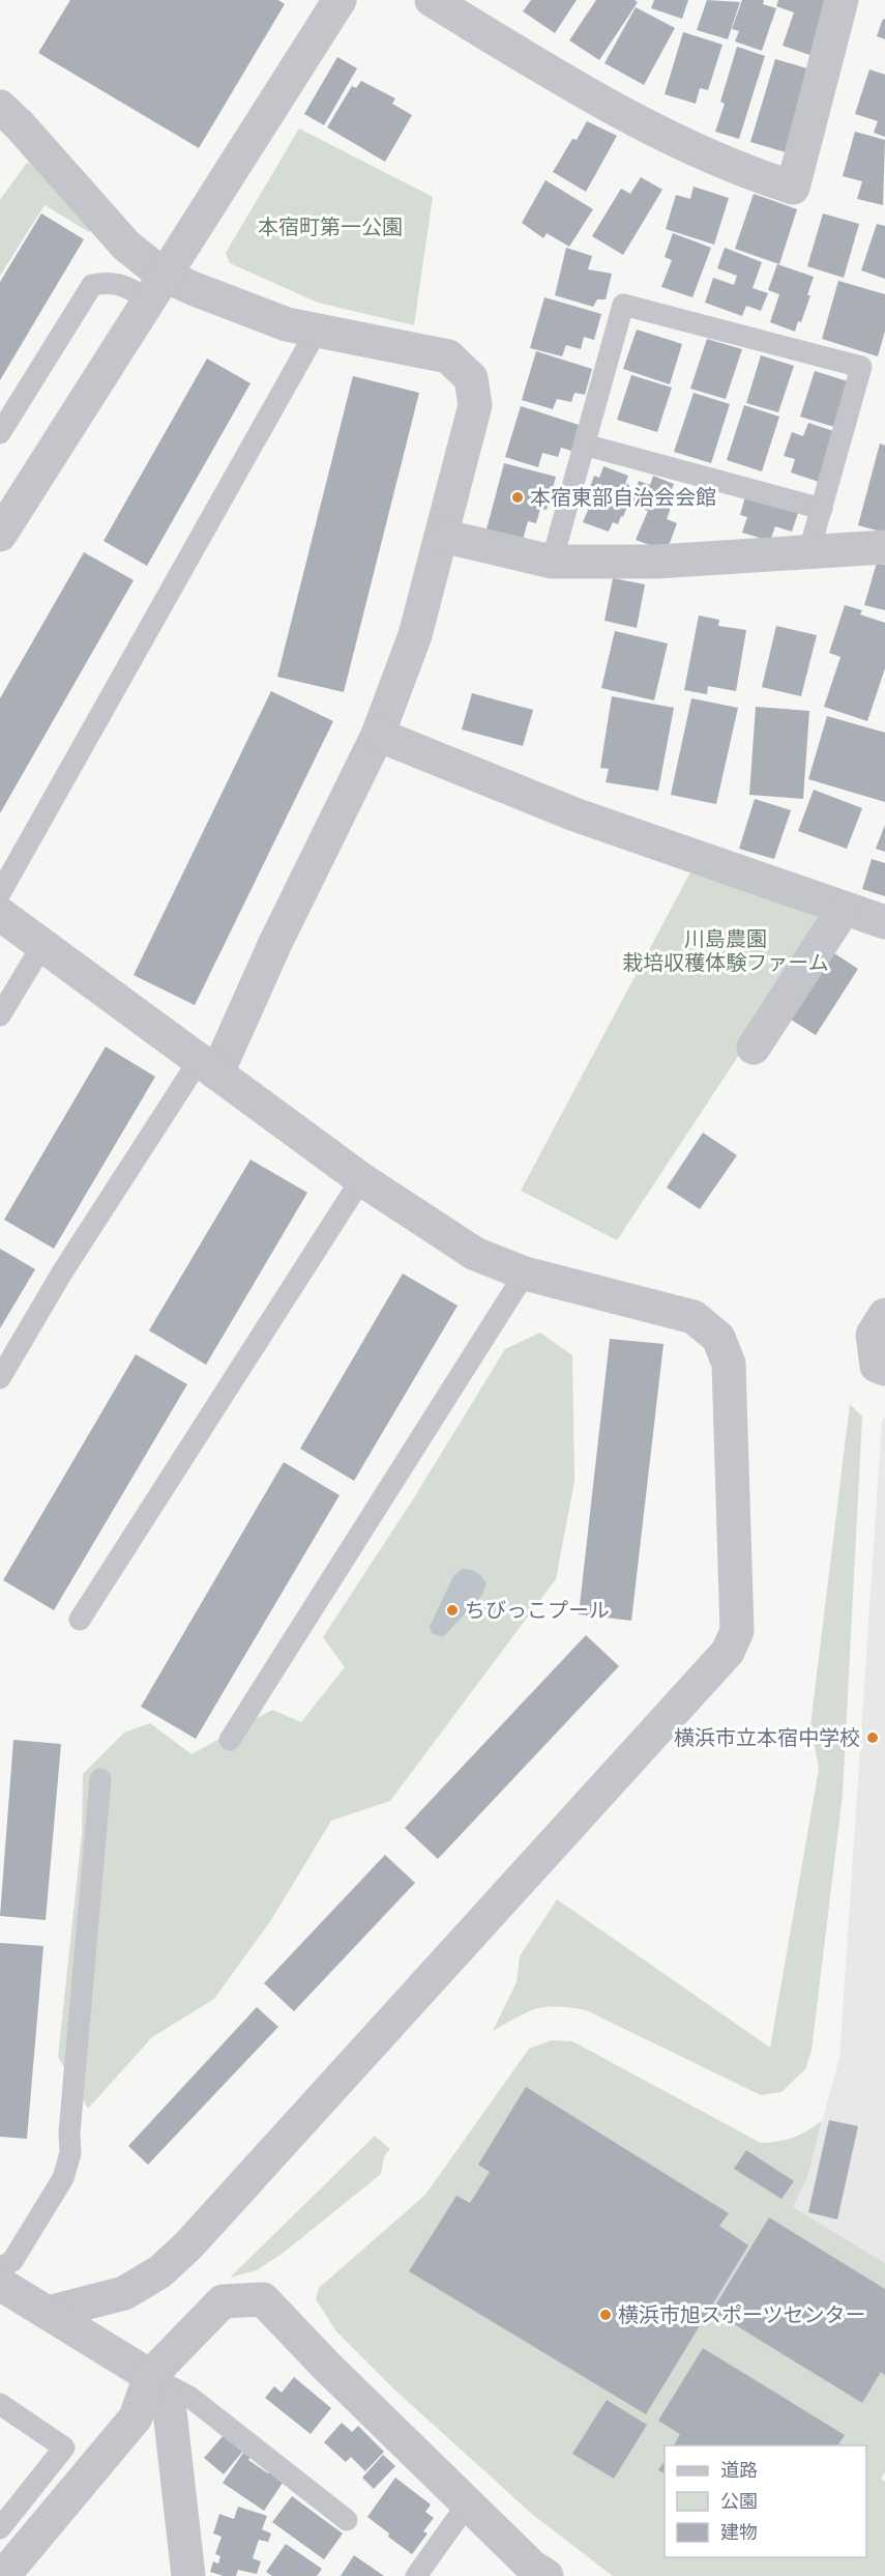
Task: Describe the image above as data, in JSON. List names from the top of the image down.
{
  "parks": ["本宿町第一公園", "川島農園 栽培収穫体験ファーム"],
  "places": [
    "本宿東部自治会会館",
    "ちびっこプール",
    "横浜市立本宿中学校",
    "横浜市旭スポーツセンター"
  ],
  "legend": ["道路", "公園", "建物"]
}
